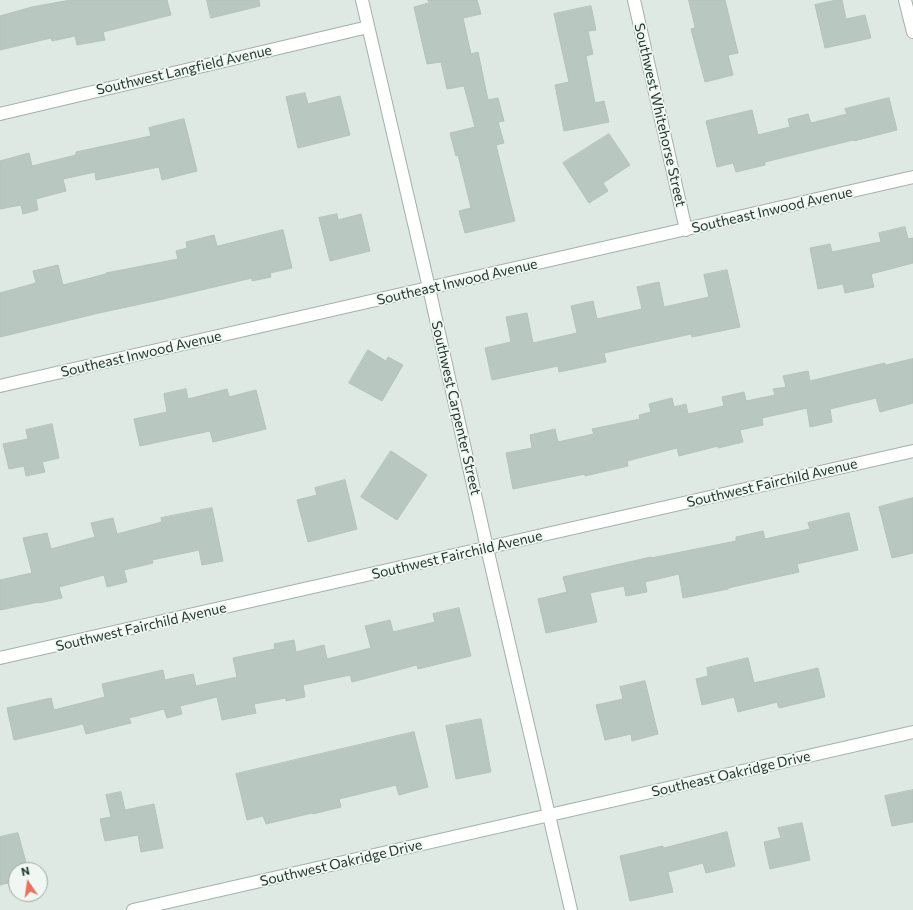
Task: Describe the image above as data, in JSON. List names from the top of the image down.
{
  "streets": {
    "street": [
      "Southwest Langfield Avenue",
      "Southwest Whitehorse Street",
      "Southeast Inwood Avenue",
      "Southwest Carpenter Street",
      "Southwest Fairchild Avenue",
      "Southeast Oakridge Drive",
      "Southwest Oakridge Drive"
    ]
  },
  "crossings": [
    ["Southwest Langfield Avenue", "Southwest Carpenter Street"],
    ["Southwest Whitehorse Street", "Southeast Inwood Avenue"],
    ["Southeast Inwood Avenue", "Southwest Carpenter Street"],
    ["Southwest Carpenter Street", "Southwest Fairchild Avenue"],
    ["Southwest Carpenter Street", "Southeast Oakridge Drive"],
    ["Southwest Carpenter Street", "Southwest Oakridge Drive"],
    ["Southeast Oakridge Drive", "Southwest Oakridge Drive"]
  ],
  "north": "top"
}
